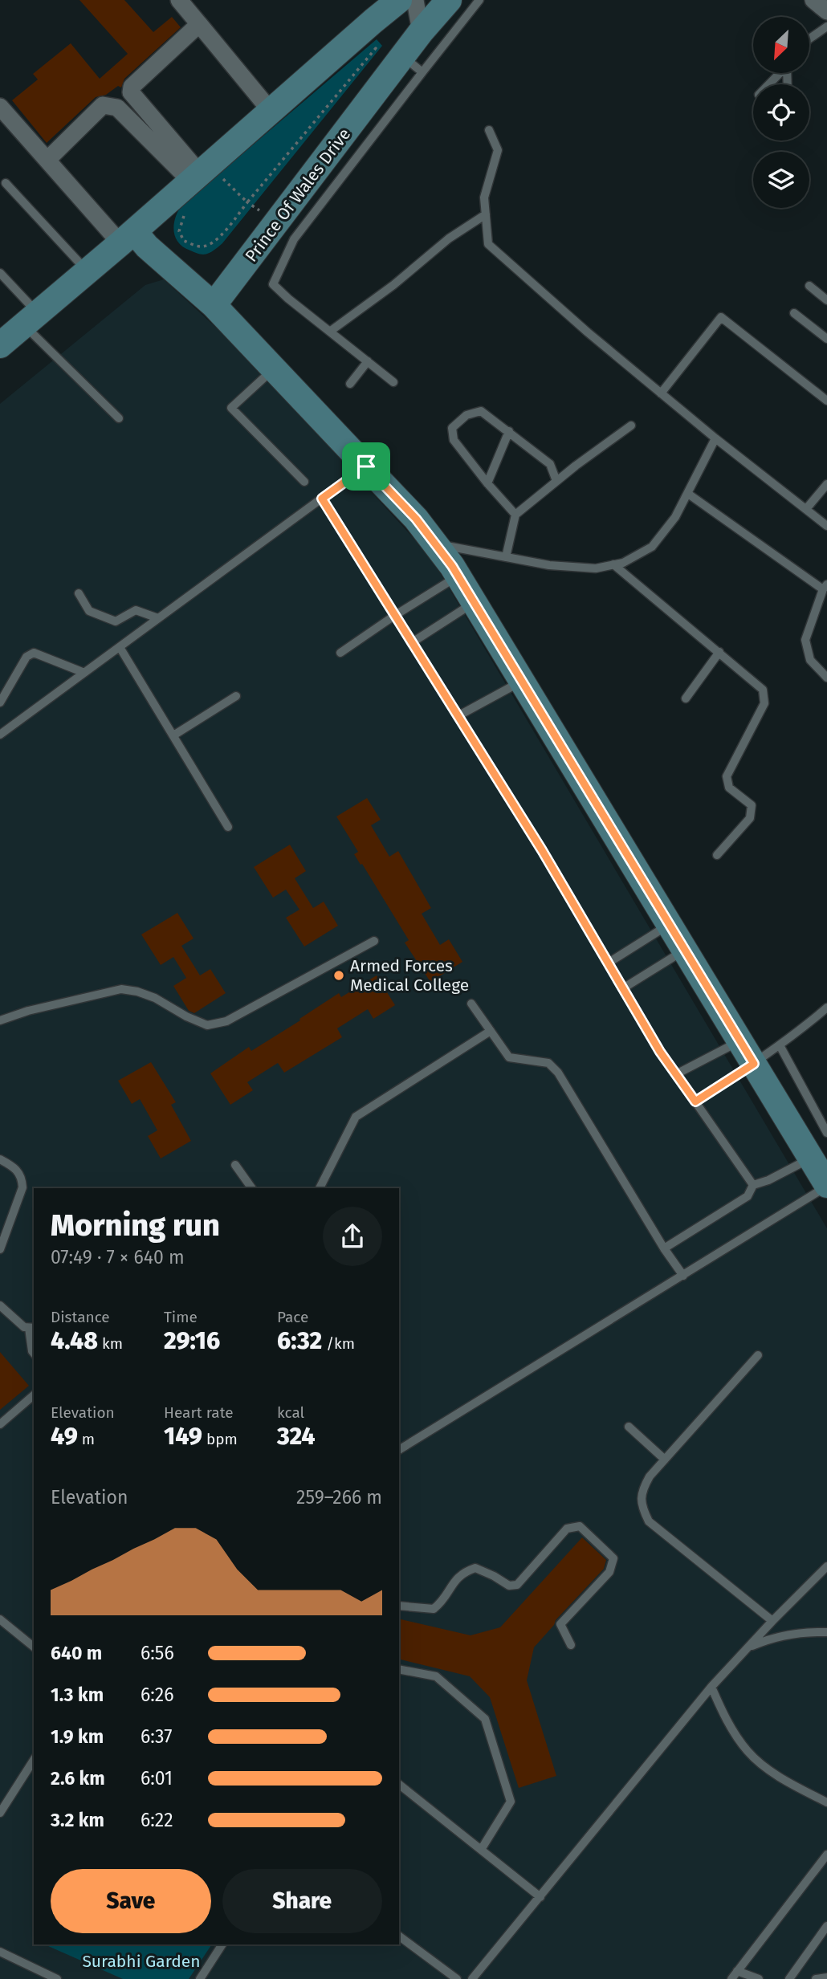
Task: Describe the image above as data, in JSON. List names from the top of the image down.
{
  "streets": {
    "street": ["Prince Of Wales Drive"]
  },
  "parks": ["Surabhi Garden"],
  "places": ["Armed Forces Medical College"],
  "north": "bottom left",
  "page": {
    "heading": ["Morning run", "07:49 · 7 × 640 m"],
    "stats": [
      ["Distance", "4.48 km"],
      ["Time", "29:16"],
      ["Pace", "6:32 /km"],
      ["Elevation", "49 m"],
      ["Heart rate", "149 bpm"],
      ["kcal", "324"]
    ],
    "chart": ["Elevation", "259–266 m"],
    "list": [
      {
        "name": "640 m",
        "note": "6:56"
      },
      {
        "name": "1.3 km",
        "note": "6:26"
      },
      {
        "name": "1.9 km",
        "note": "6:37"
      },
      {
        "name": "2.6 km",
        "note": "6:01"
      },
      {
        "name": "3.2 km",
        "note": "6:22"
      }
    ],
    "buttons": ["Save", "Share"]
  }
}
